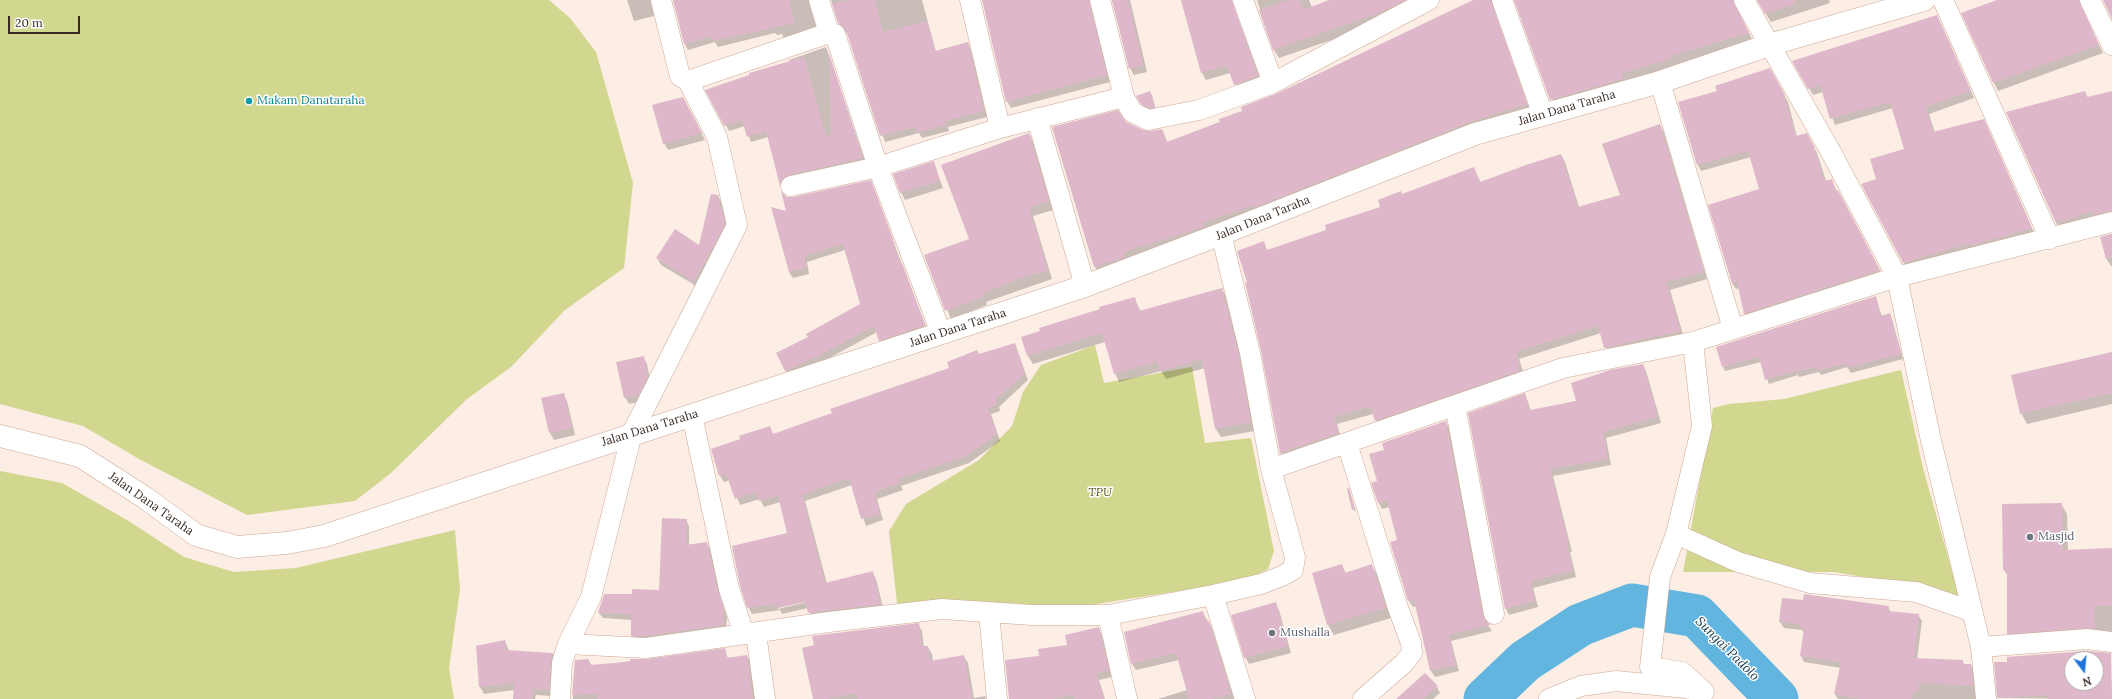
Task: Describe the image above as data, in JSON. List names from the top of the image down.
{
  "streets": {
    "street": ["Jalan Dana Taraha"]
  },
  "water": ["Sungai Padolo"],
  "parks": ["TPU"],
  "places": ["Makam Danataraha", "Masjid", "Mushalla"],
  "scale_bar": "20 m",
  "north": "bottom"
}
